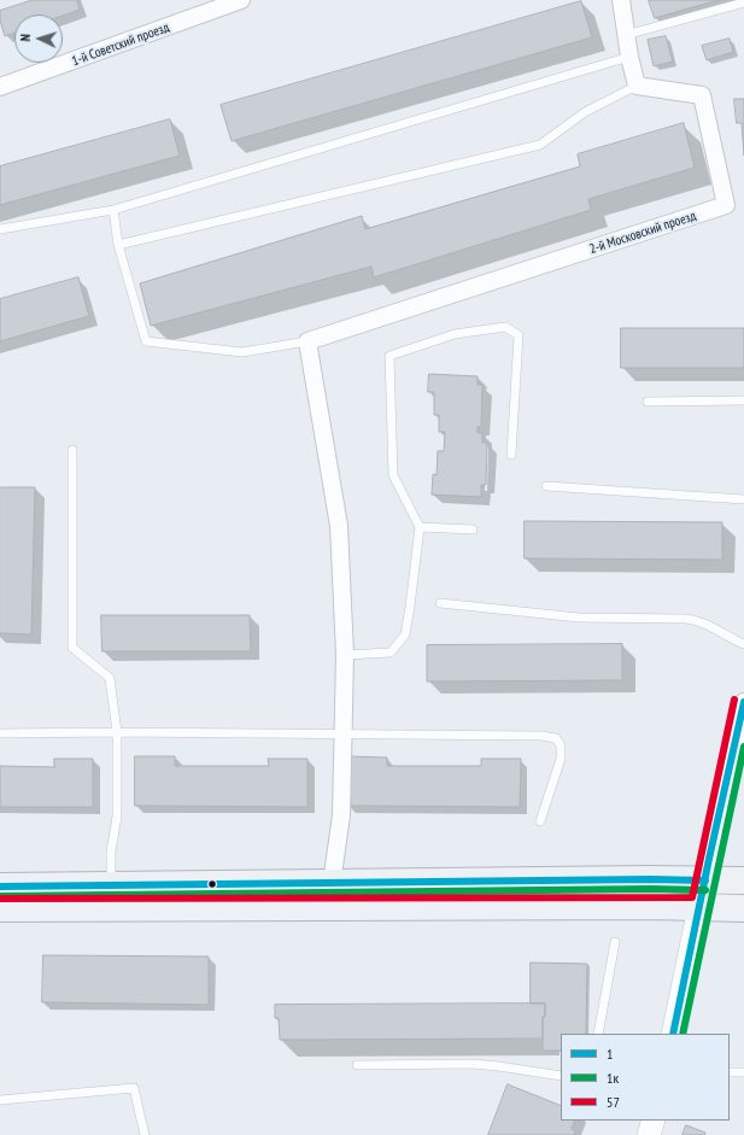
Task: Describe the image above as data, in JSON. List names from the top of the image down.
{
  "streets": {
    "street": ["1-й Советский проезд", "2-й Московский проезд"]
  },
  "lines": ["transit line 57", "transit line 1", "transit line 1к"],
  "legend": ["1", "1к", "57"],
  "north": "left"
}
